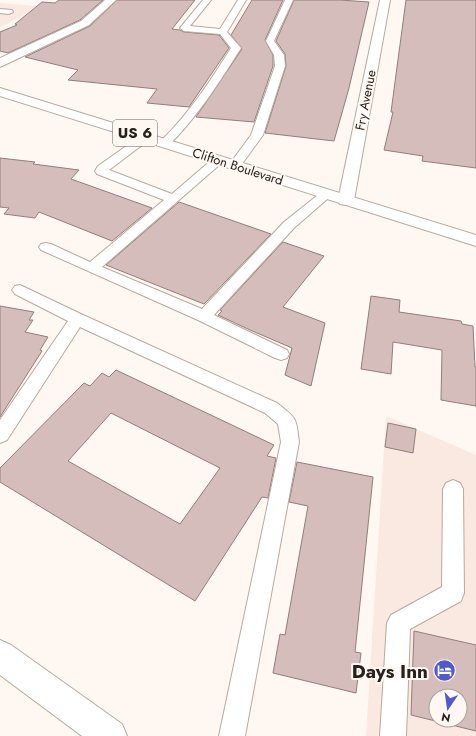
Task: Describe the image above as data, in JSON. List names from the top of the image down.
{
  "streets": {
    "street": ["Fry Avenue", "US 6", "Clifton Boulevard"]
  },
  "crossings": [
    ["Fry Avenue", "Clifton Boulevard"]
  ],
  "places": {
    "hotel": ["Days Inn"]
  },
  "north": "bottom"
}
